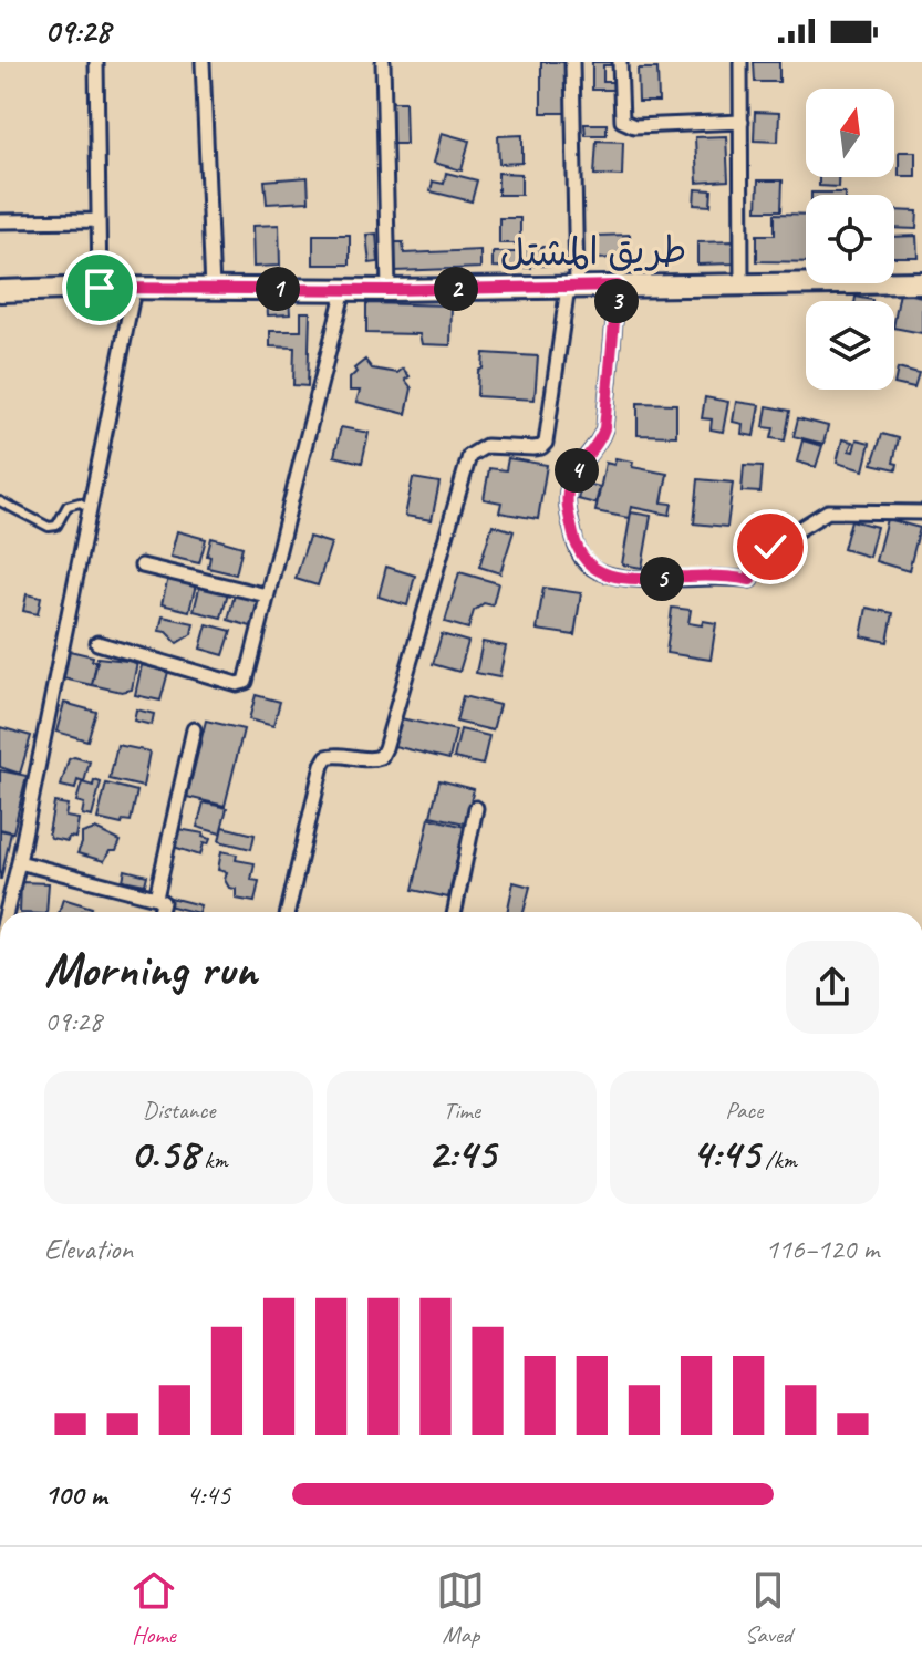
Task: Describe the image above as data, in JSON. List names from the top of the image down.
{
  "streets": {
    "main road": ["طريق المشتل"]
  },
  "north": "top",
  "page": {
    "status": "09:28",
    "pins": [
      "1",
      "2",
      "3",
      "4",
      "5"
    ],
    "heading": ["Morning run", "09:28"],
    "stats": [
      ["Distance", "0.58 km"],
      ["Time", "2:45"],
      ["Pace", "4:45 /km"]
    ],
    "chart": ["Elevation", "116–120 m"],
    "list": [
      {
        "name": "100 m",
        "note": "4:45"
      }
    ],
    "tabs": ["Home", "Map", "Saved"]
  }
}
